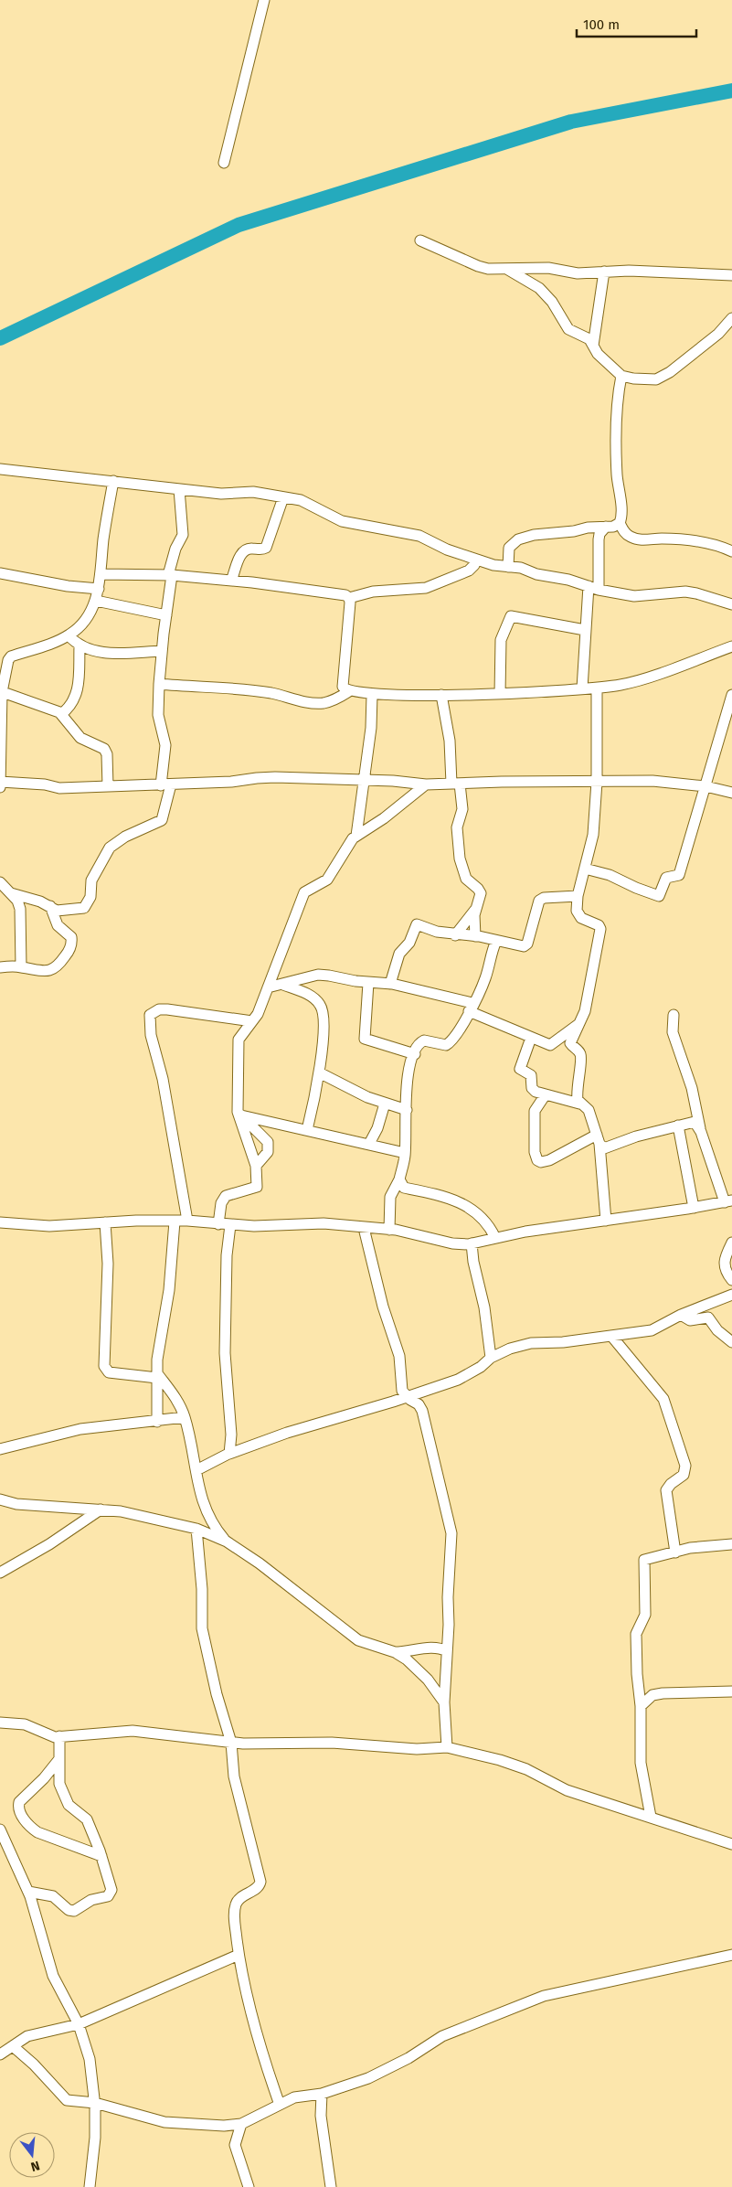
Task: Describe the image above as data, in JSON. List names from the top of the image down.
{
  "scale_bar": "100 m",
  "north": "bottom"
}
